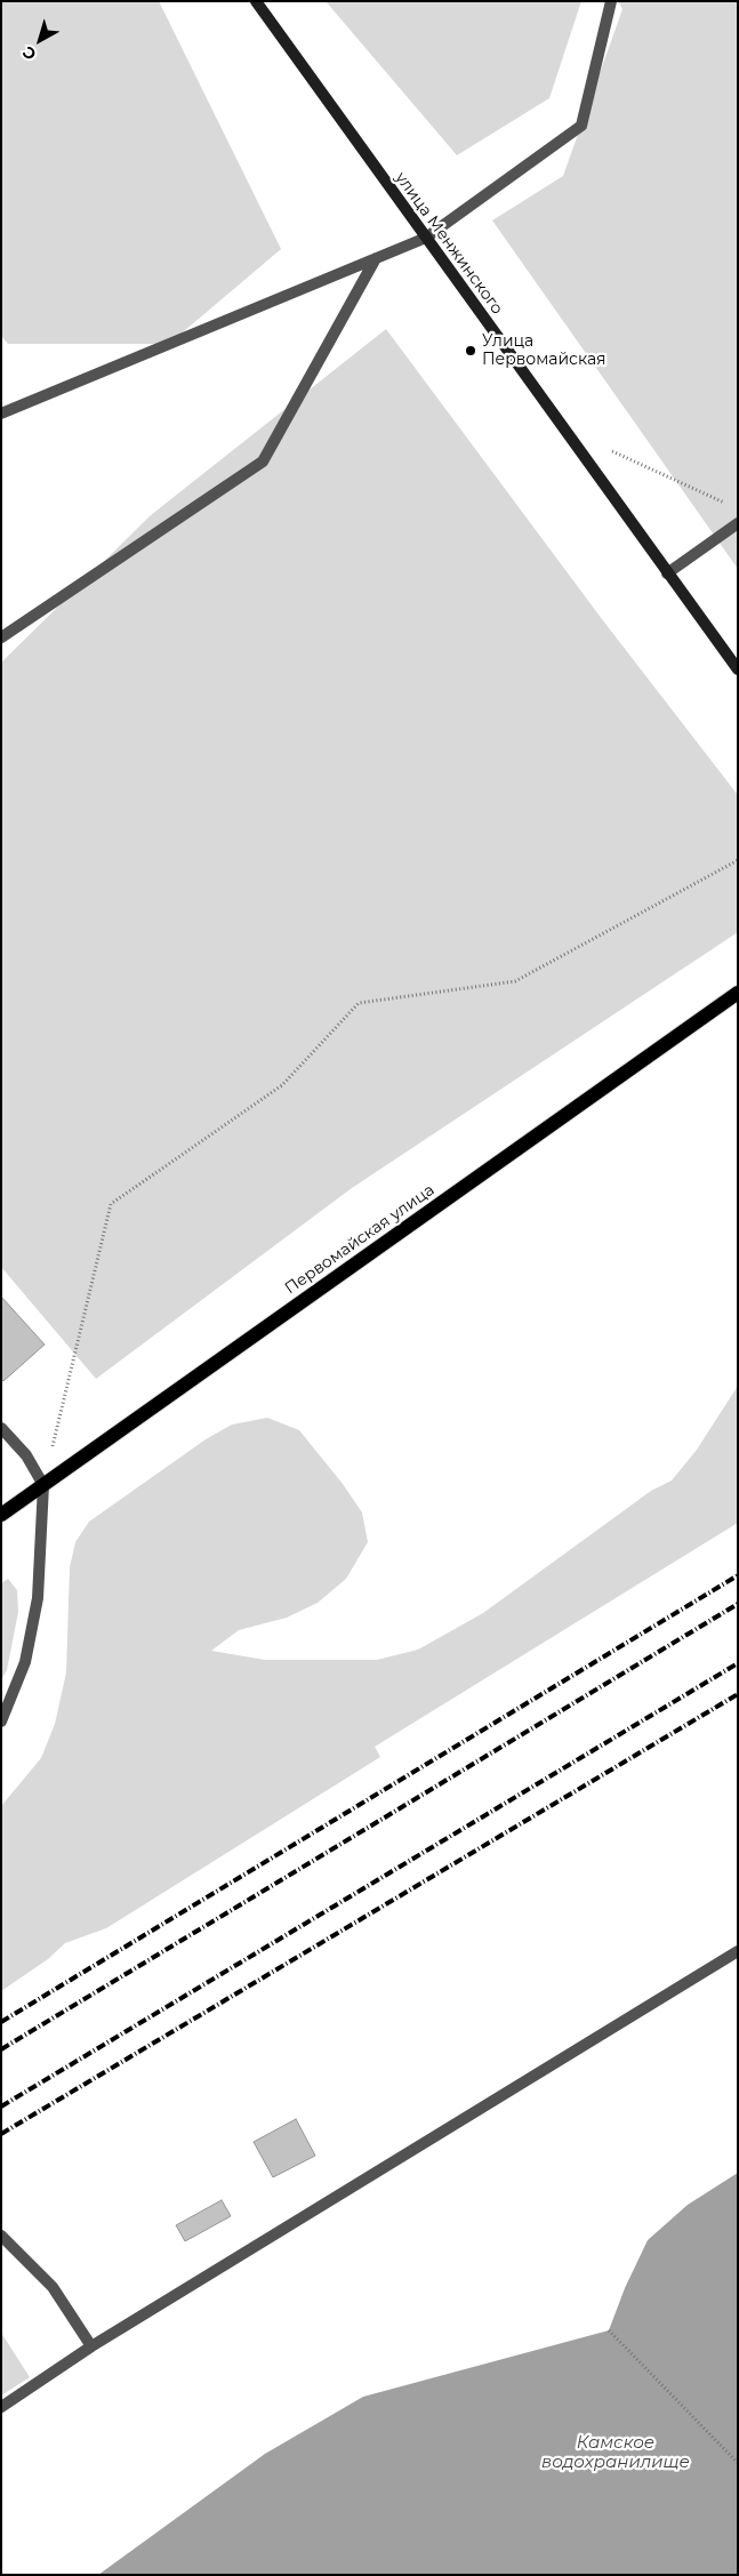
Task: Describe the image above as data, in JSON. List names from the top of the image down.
{
  "streets": {
    "main road": ["Первомайская улица"],
    "street": ["улица Менжинского"]
  },
  "water": ["Камское водохранилище"],
  "places": ["Улица Первомайская"],
  "north": "bottom left"
}
